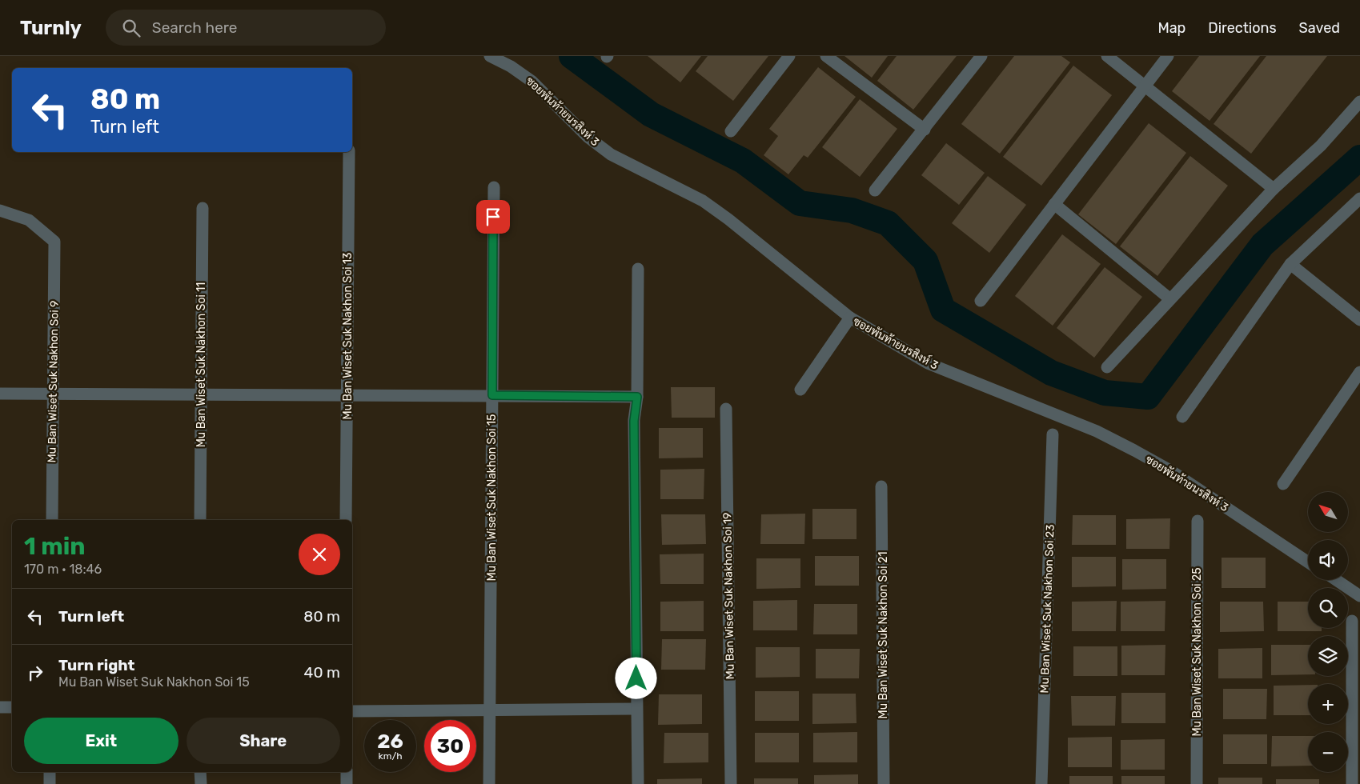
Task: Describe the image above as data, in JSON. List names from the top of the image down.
{
  "streets": {
    "street": [
      "ซอยพันท้ายนรสิงห์ 3",
      "Mu Ban Wiset Suk Nakhon Soi 13",
      "Mu Ban Wiset Suk Nakhon Soi 11",
      "Mu Ban Wiset Suk Nakhon Soi 9",
      "Mu Ban Wiset Suk Nakhon Soi 15",
      "Mu Ban Wiset Suk Nakhon Soi 19",
      "Mu Ban Wiset Suk Nakhon Soi 23",
      "Mu Ban Wiset Suk Nakhon Soi 21",
      "Mu Ban Wiset Suk Nakhon Soi 25"
    ]
  },
  "north": "top left",
  "page": {
    "header": "Turnly",
    "search": "Search here",
    "nav": ["Map", "Directions", "Saved"],
    "turn": ["80 m", "Turn left"],
    "map_buttons": ["+", "−"],
    "heading": ["1 min", "170 m · 18:46"],
    "list": [
      {
        "name": "Turn left",
        "value": "80 m"
      },
      {
        "name": "Turn right",
        "note": "Mu Ban Wiset Suk Nakhon Soi 15",
        "value": "40 m"
      }
    ],
    "buttons": ["Exit", "Share"],
    "speed": "26 km/h",
    "limit": "30"
  }
}
